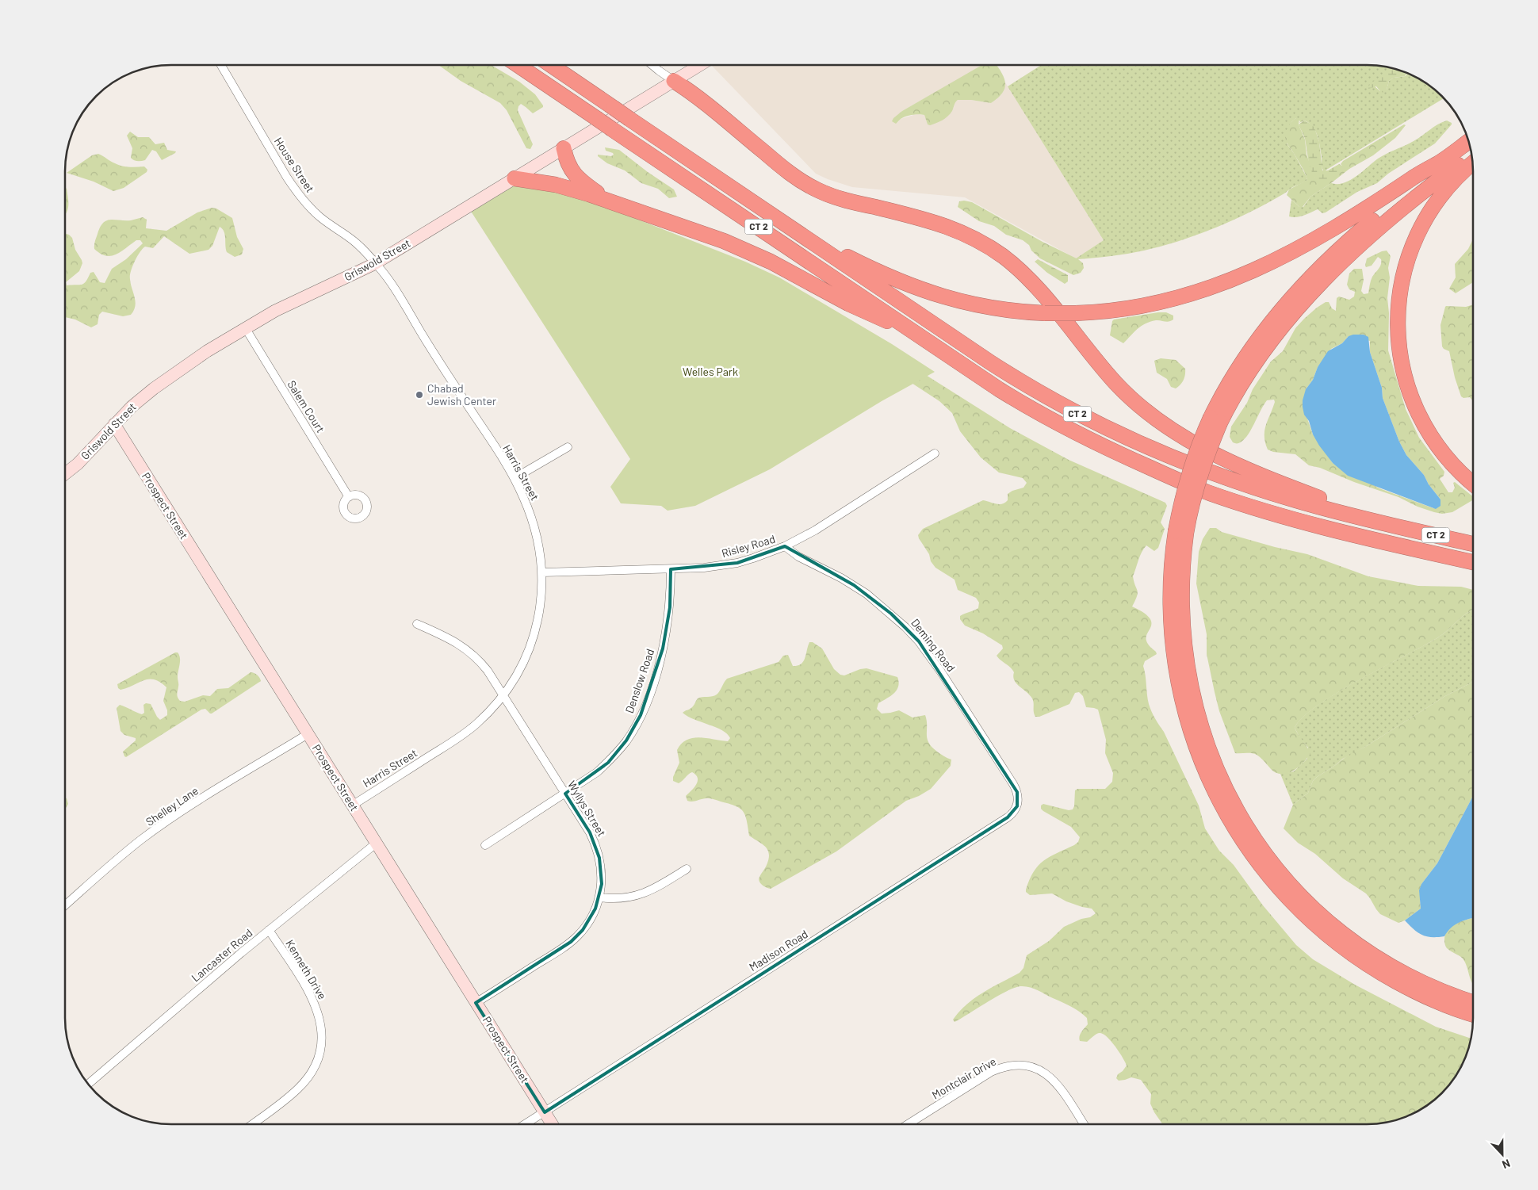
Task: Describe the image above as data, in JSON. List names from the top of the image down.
{
  "streets": {
    "highway": ["CT 2"],
    "main road": ["Griswold Street", "Prospect Street"],
    "street": [
      "House Street",
      "Salem Court",
      "Harris Street",
      "Risley Road",
      "Deming Road",
      "Denslow Road",
      "Shelley Lane",
      "Wyllys Street",
      "Madison Road",
      "Lancaster Road",
      "Kenneth Drive",
      "Montclair Drive"
    ]
  },
  "crossings": [
    ["House Street", "Griswold Street"],
    ["House Street", "Harris Street"],
    ["Griswold Street", "Salem Court"],
    ["Griswold Street", "Harris Street"],
    ["Griswold Street", "Prospect Street"],
    ["Harris Street", "Prospect Street"],
    ["Harris Street", "Risley Road"],
    ["Harris Street", "Wyllys Street"],
    ["Prospect Street", "Shelley Lane"],
    ["Prospect Street", "Wyllys Street"],
    ["Prospect Street", "Madison Road"],
    ["Prospect Street", "Lancaster Road"],
    ["Risley Road", "Deming Road"],
    ["Risley Road", "Denslow Road"],
    ["Deming Road", "Madison Road"],
    ["Denslow Road", "Wyllys Street"],
    ["Lancaster Road", "Kenneth Drive"]
  ],
  "parks": ["Welles Park"],
  "places": ["Chabad Jewish Center"],
  "north": "bottom"
}
